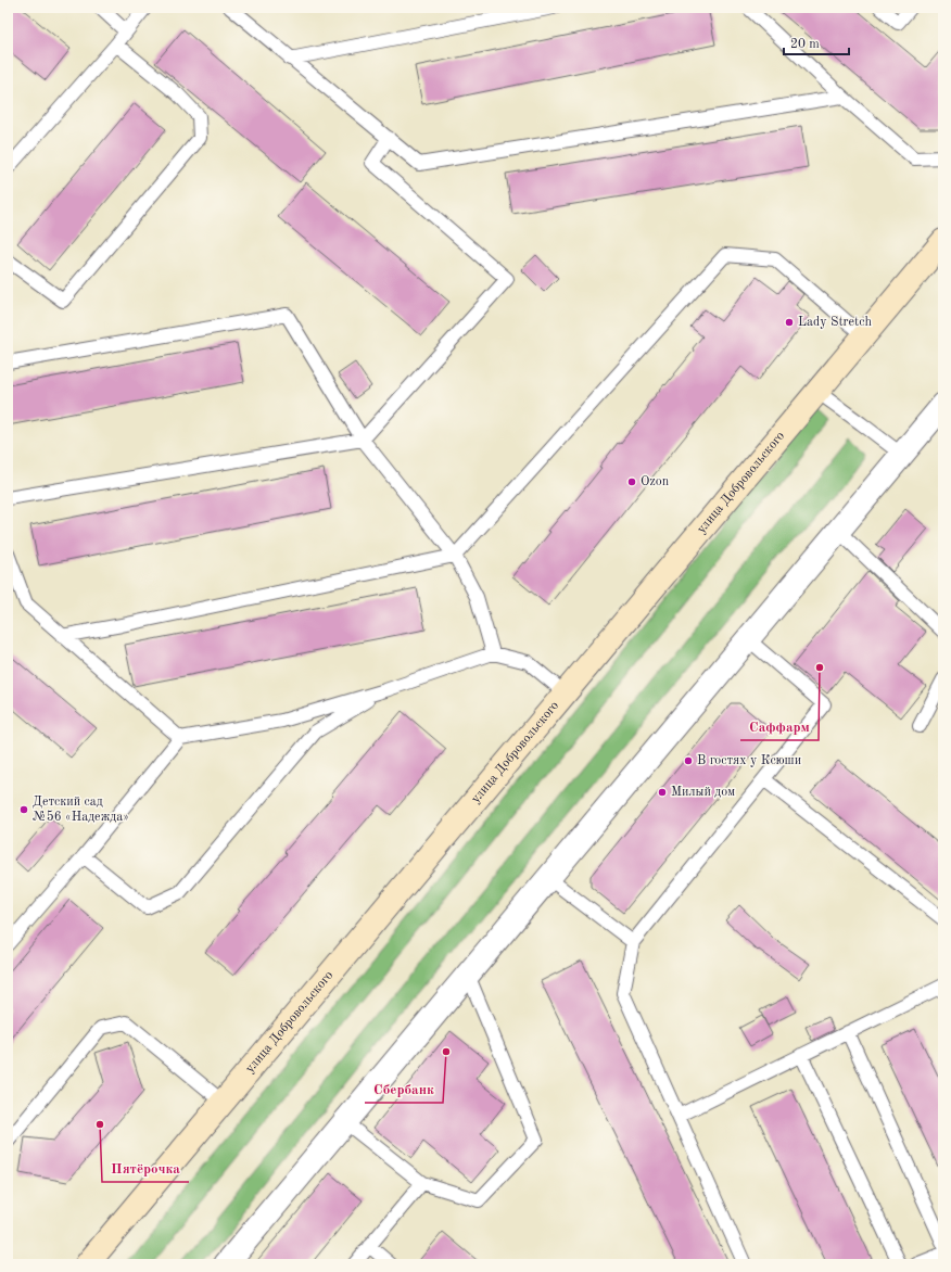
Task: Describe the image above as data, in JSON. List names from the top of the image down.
{
  "streets": {
    "main road": ["улица Добровольского"]
  },
  "places": [
    "Lady Stretch",
    "Ozon",
    "Саффарм",
    "В гостях у Ксюши",
    "Милый дом",
    "Детский сад №56 «Надежда»",
    "Сбербанк",
    "Пятёрочка"
  ],
  "scale_bar": "20 m"
}
